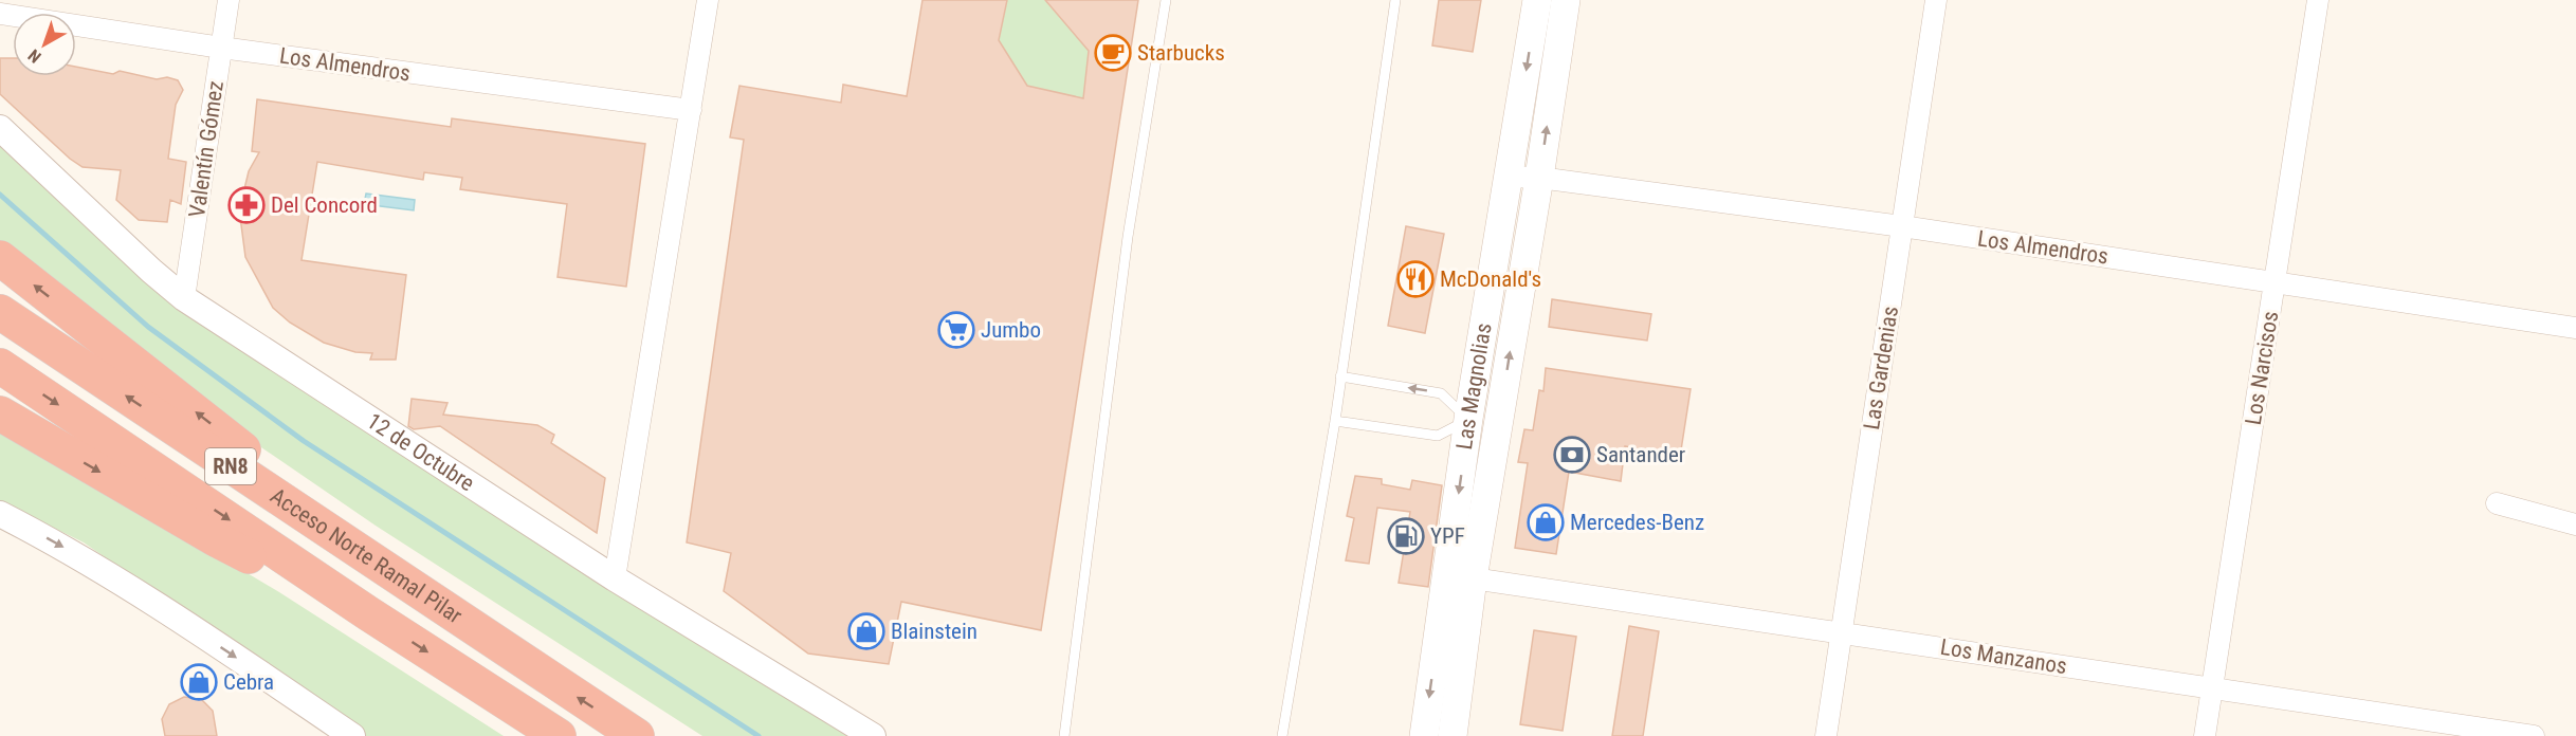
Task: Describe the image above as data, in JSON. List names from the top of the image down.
{
  "streets": {
    "highway": ["RN8", "Acceso Norte Ramal Pilar"],
    "main road": ["Las Magnolias"],
    "street": [
      "Los Almendros",
      "Valentín Gómez",
      "Las Gardenias",
      "Los Narcisos",
      "12 de Octubre",
      "Los Manzanos"
    ]
  },
  "crossings": [
    ["Los Almendros", "Valentín Gómez"],
    ["Los Almendros", "Las Gardenias"],
    ["Los Almendros", "Los Narcisos"],
    ["Los Almendros", "Las Magnolias"],
    ["Valentín Gómez", "12 de Octubre"],
    ["Las Gardenias", "Los Manzanos"],
    ["Los Narcisos", "Los Manzanos"],
    ["Las Magnolias", "Los Manzanos"]
  ],
  "places": {
    "cafe": ["Starbucks"],
    "pharmacy": ["Del Concord"],
    "restaurant": ["McDonald's"],
    "supermarket": ["Jumbo"],
    "bank": ["Santander"],
    "shop": ["Mercedes-Benz", "Blainstein", "Cebra"],
    "fuel station": ["YPF"]
  },
  "north": "bottom left"
}
